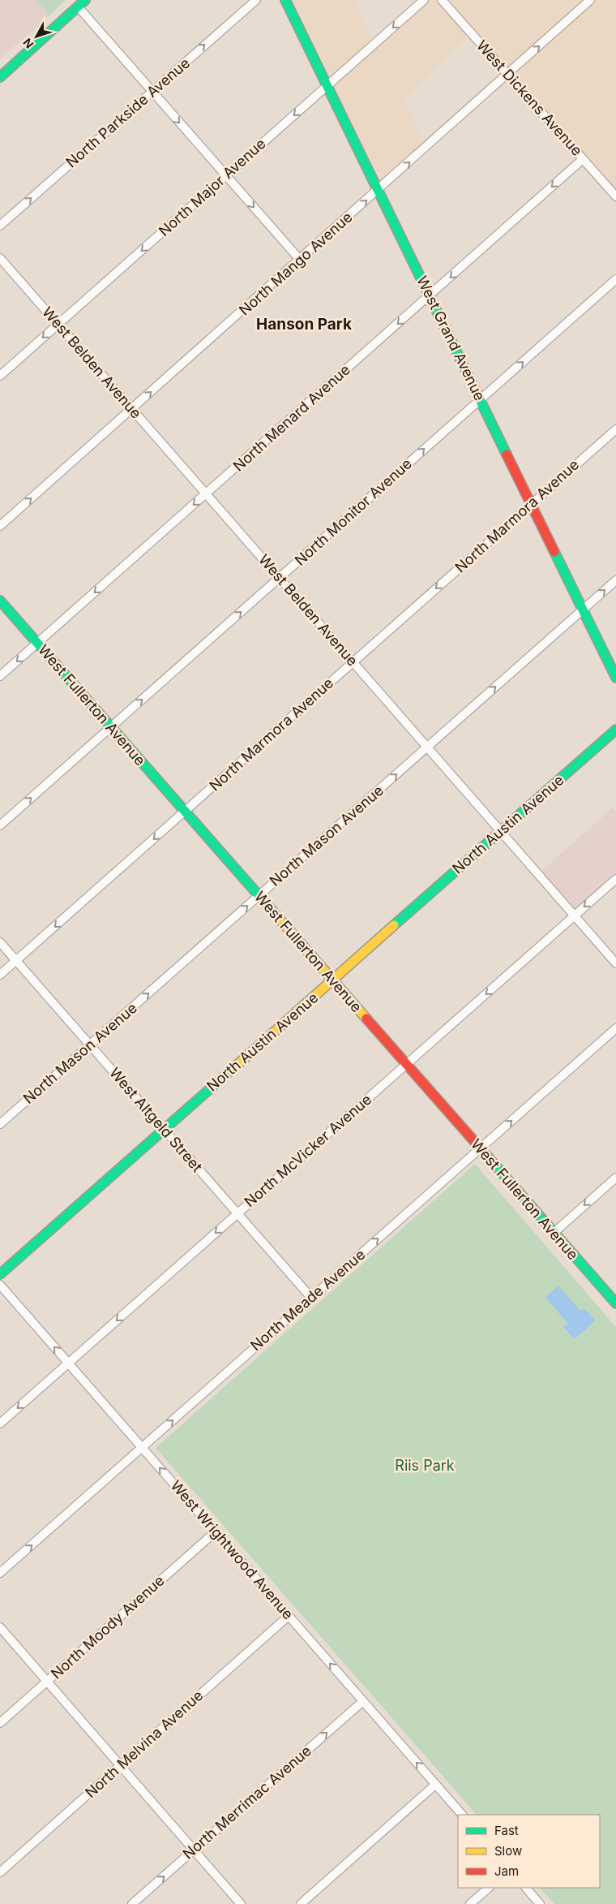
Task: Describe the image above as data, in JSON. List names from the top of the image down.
{
  "streets": {
    "main road": ["West Grand Avenue", "West Fullerton Avenue", "North Austin Avenue"],
    "street": [
      "West Dickens Avenue",
      "North Parkside Avenue",
      "North Major Avenue",
      "North Mango Avenue",
      "West Belden Avenue",
      "North Menard Avenue",
      "North Monitor Avenue",
      "North Marmora Avenue",
      "North Mason Avenue",
      "West Altgeld Street",
      "North McVicker Avenue",
      "North Meade Avenue",
      "West Wrightwood Avenue",
      "North Moody Avenue",
      "North Melvina Avenue",
      "North Merrimac Avenue"
    ]
  },
  "crossings": [
    ["West Dickens Avenue", "North Mango Avenue"],
    ["West Dickens Avenue", "North Menard Avenue"],
    ["North Major Avenue", "West Grand Avenue"],
    ["North Major Avenue", "West Belden Avenue"],
    ["North Mango Avenue", "West Grand Avenue"],
    ["North Mango Avenue", "West Belden Avenue"],
    ["West Grand Avenue", "North Menard Avenue"],
    ["West Grand Avenue", "North Monitor Avenue"],
    ["West Grand Avenue", "North Marmora Avenue"],
    ["West Grand Avenue", "North Mason Avenue"],
    ["West Belden Avenue", "North Menard Avenue"],
    ["West Belden Avenue", "North Monitor Avenue"],
    ["West Belden Avenue", "North Marmora Avenue"],
    ["West Belden Avenue", "North Austin Avenue"],
    ["West Belden Avenue", "North Mason Avenue"],
    ["West Belden Avenue", "North McVicker Avenue"],
    ["North Menard Avenue", "West Fullerton Avenue"],
    ["North Monitor Avenue", "West Fullerton Avenue"],
    ["North Marmora Avenue", "West Fullerton Avenue"],
    ["North Marmora Avenue", "West Altgeld Street"],
    ["West Fullerton Avenue", "North Austin Avenue"],
    ["West Fullerton Avenue", "North Mason Avenue"],
    ["West Fullerton Avenue", "North McVicker Avenue"],
    ["West Fullerton Avenue", "North Meade Avenue"],
    ["North Austin Avenue", "West Altgeld Street"],
    ["North Mason Avenue", "West Altgeld Street"],
    ["West Altgeld Street", "North McVicker Avenue"],
    ["West Altgeld Street", "North Meade Avenue"],
    ["North McVicker Avenue", "West Wrightwood Avenue"],
    ["North Meade Avenue", "West Wrightwood Avenue"],
    ["West Wrightwood Avenue", "North Moody Avenue"],
    ["West Wrightwood Avenue", "North Melvina Avenue"],
    ["West Wrightwood Avenue", "North Merrimac Avenue"]
  ],
  "one_way": [
    "North Parkside Avenue",
    "North Major Avenue",
    "North Mango Avenue",
    "North Menard Avenue",
    "North Monitor Avenue",
    "North Marmora Avenue",
    "North Mason Avenue",
    "North McVicker Avenue",
    "North Meade Avenue",
    "West Wrightwood Avenue",
    "North Merrimac Avenue"
  ],
  "districts": ["Hanson Park"],
  "parks": ["Riis Park"],
  "legend": ["Fast", "Slow", "Jam"],
  "north": "bottom left"
}
